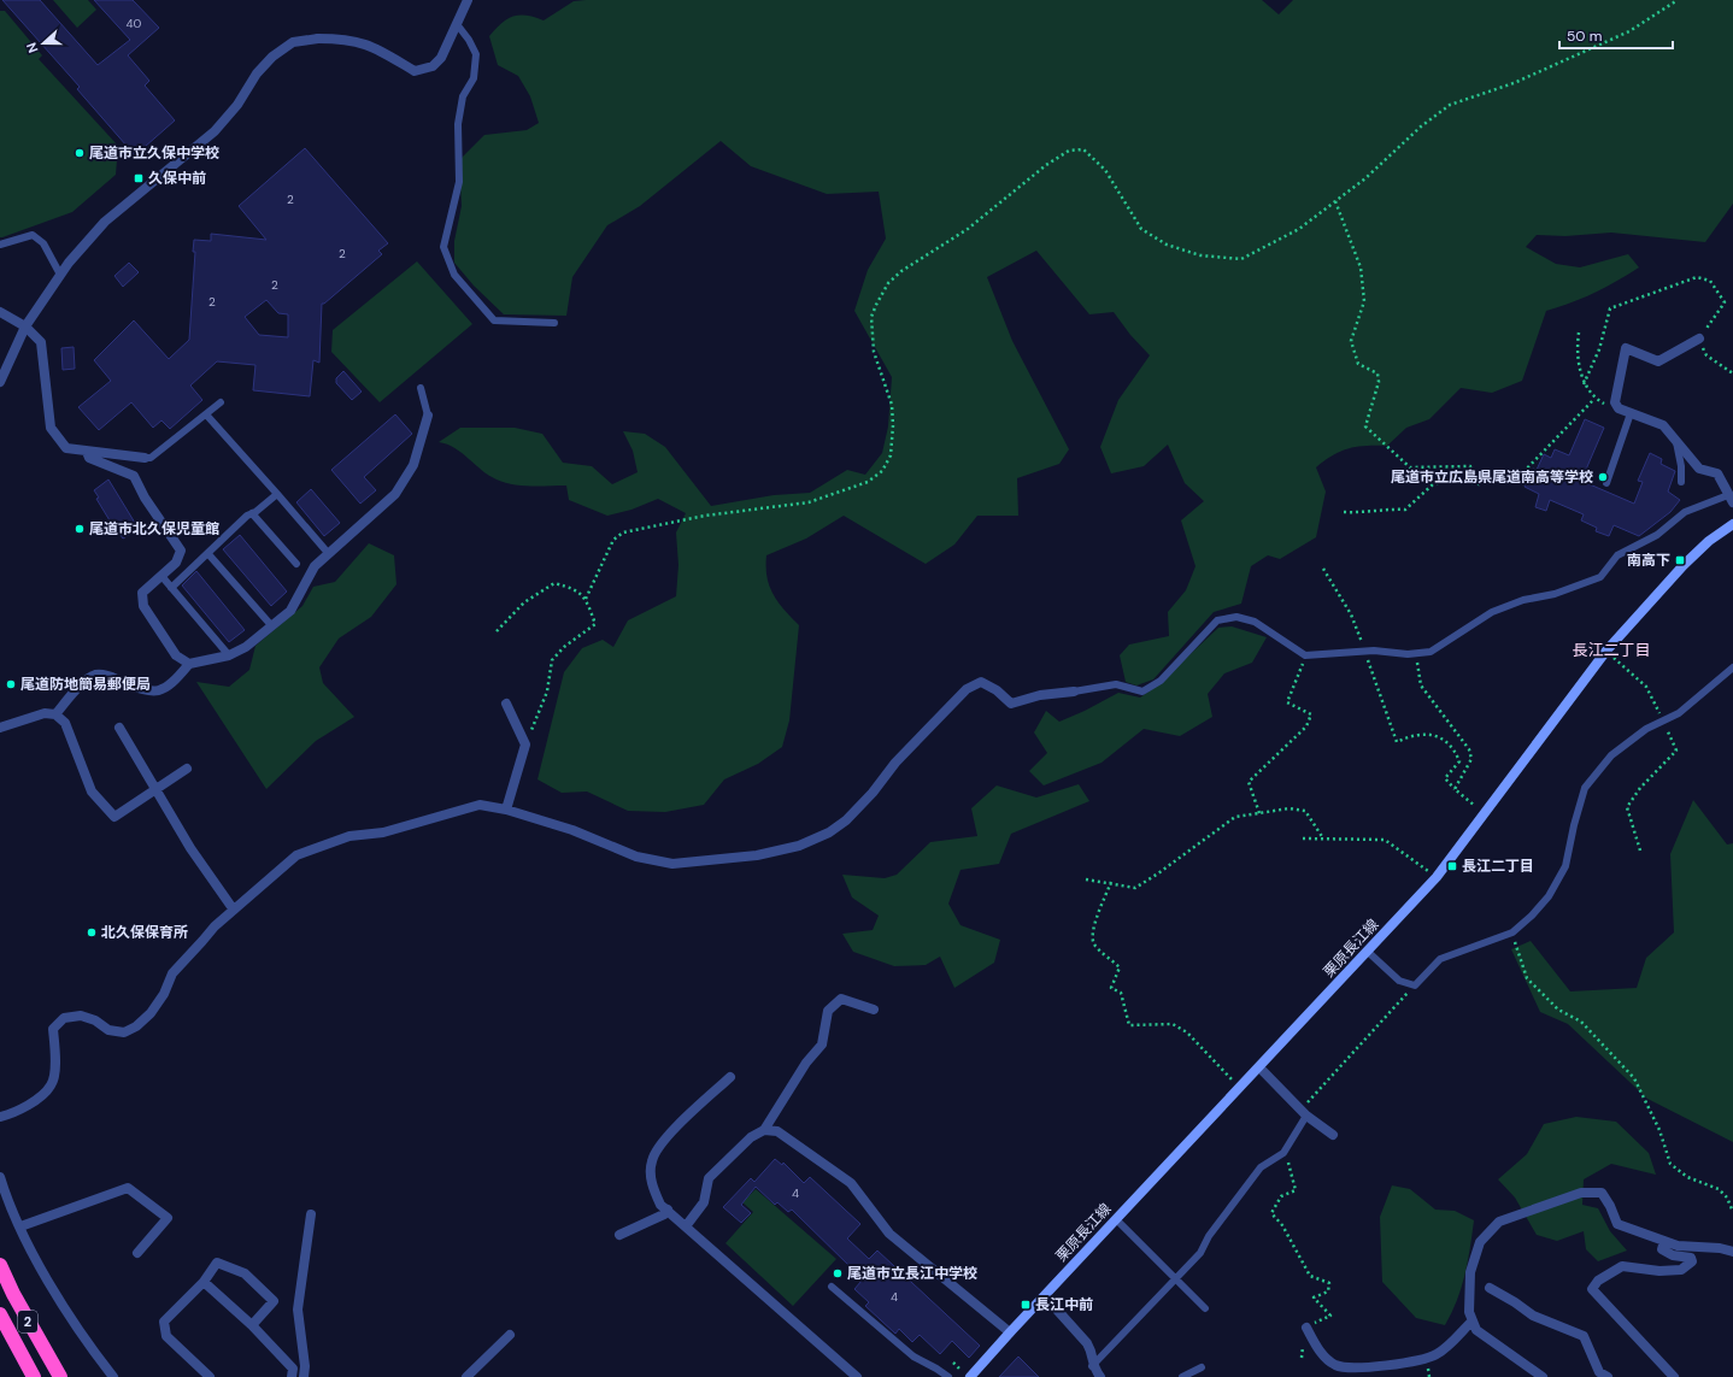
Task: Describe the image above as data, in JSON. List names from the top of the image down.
{
  "streets": {
    "highway": ["2"],
    "main road": ["栗原長江線"]
  },
  "districts": ["長江二丁目"],
  "places": {
    "other": [
      "尾道市立久保中学校",
      "尾道市立広島県尾道南高等学校",
      "尾道市北久保児童館",
      "尾道防地簡易郵便局",
      "北久保保育所",
      "尾道市立長江中学校"
    ],
    "transit": [
      "久保中前",
      "南高下",
      "長江二丁目",
      "長江中前"
    ]
  },
  "house_numbers": [
    "40",
    "2",
    "2",
    "2",
    "2",
    "4",
    "4"
  ],
  "scale_bar": "50 m",
  "north": "left"
}
